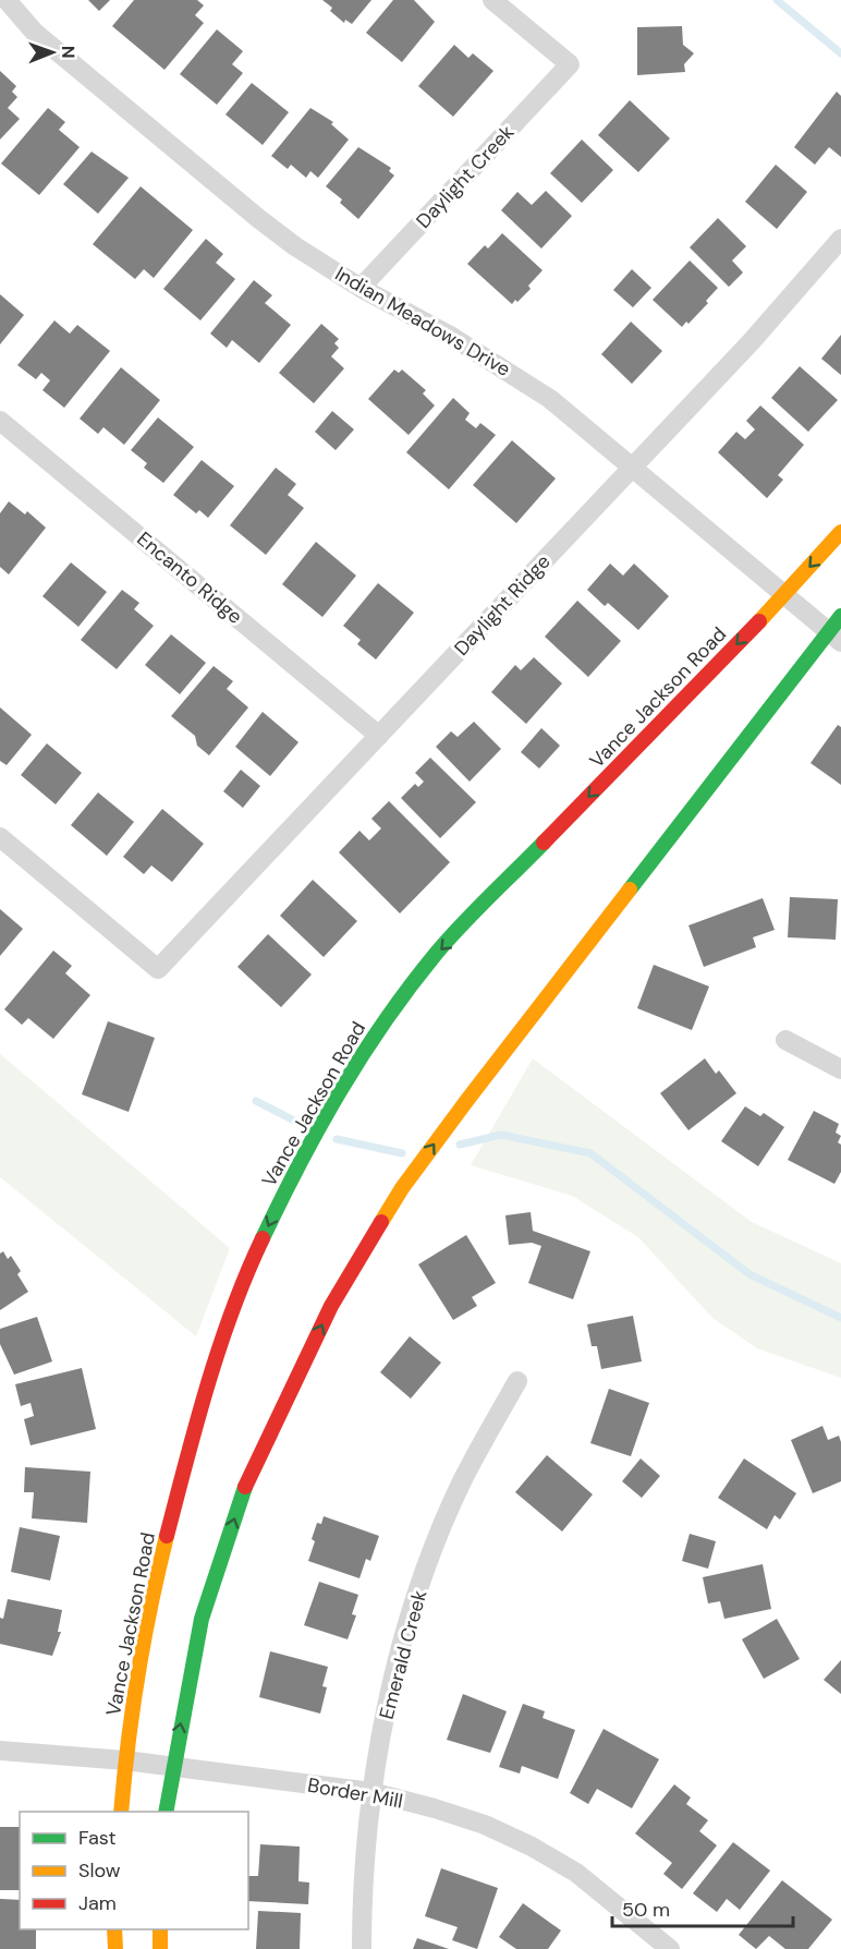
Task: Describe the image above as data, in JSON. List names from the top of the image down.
{
  "streets": {
    "main road": ["Vance Jackson Road"],
    "street": [
      "Daylight Creek",
      "Indian Meadows Drive",
      "Encanto Ridge",
      "Daylight Ridge",
      "Emerald Creek",
      "Border Mill"
    ]
  },
  "crossings": [
    ["Daylight Creek", "Indian Meadows Drive"],
    ["Indian Meadows Drive", "Daylight Ridge"],
    ["Indian Meadows Drive", "Vance Jackson Road"],
    ["Encanto Ridge", "Daylight Ridge"],
    ["Vance Jackson Road", "Border Mill"],
    ["Emerald Creek", "Border Mill"]
  ],
  "legend": ["Fast", "Slow", "Jam"],
  "scale_bar": "50 m",
  "north": "right"
}
